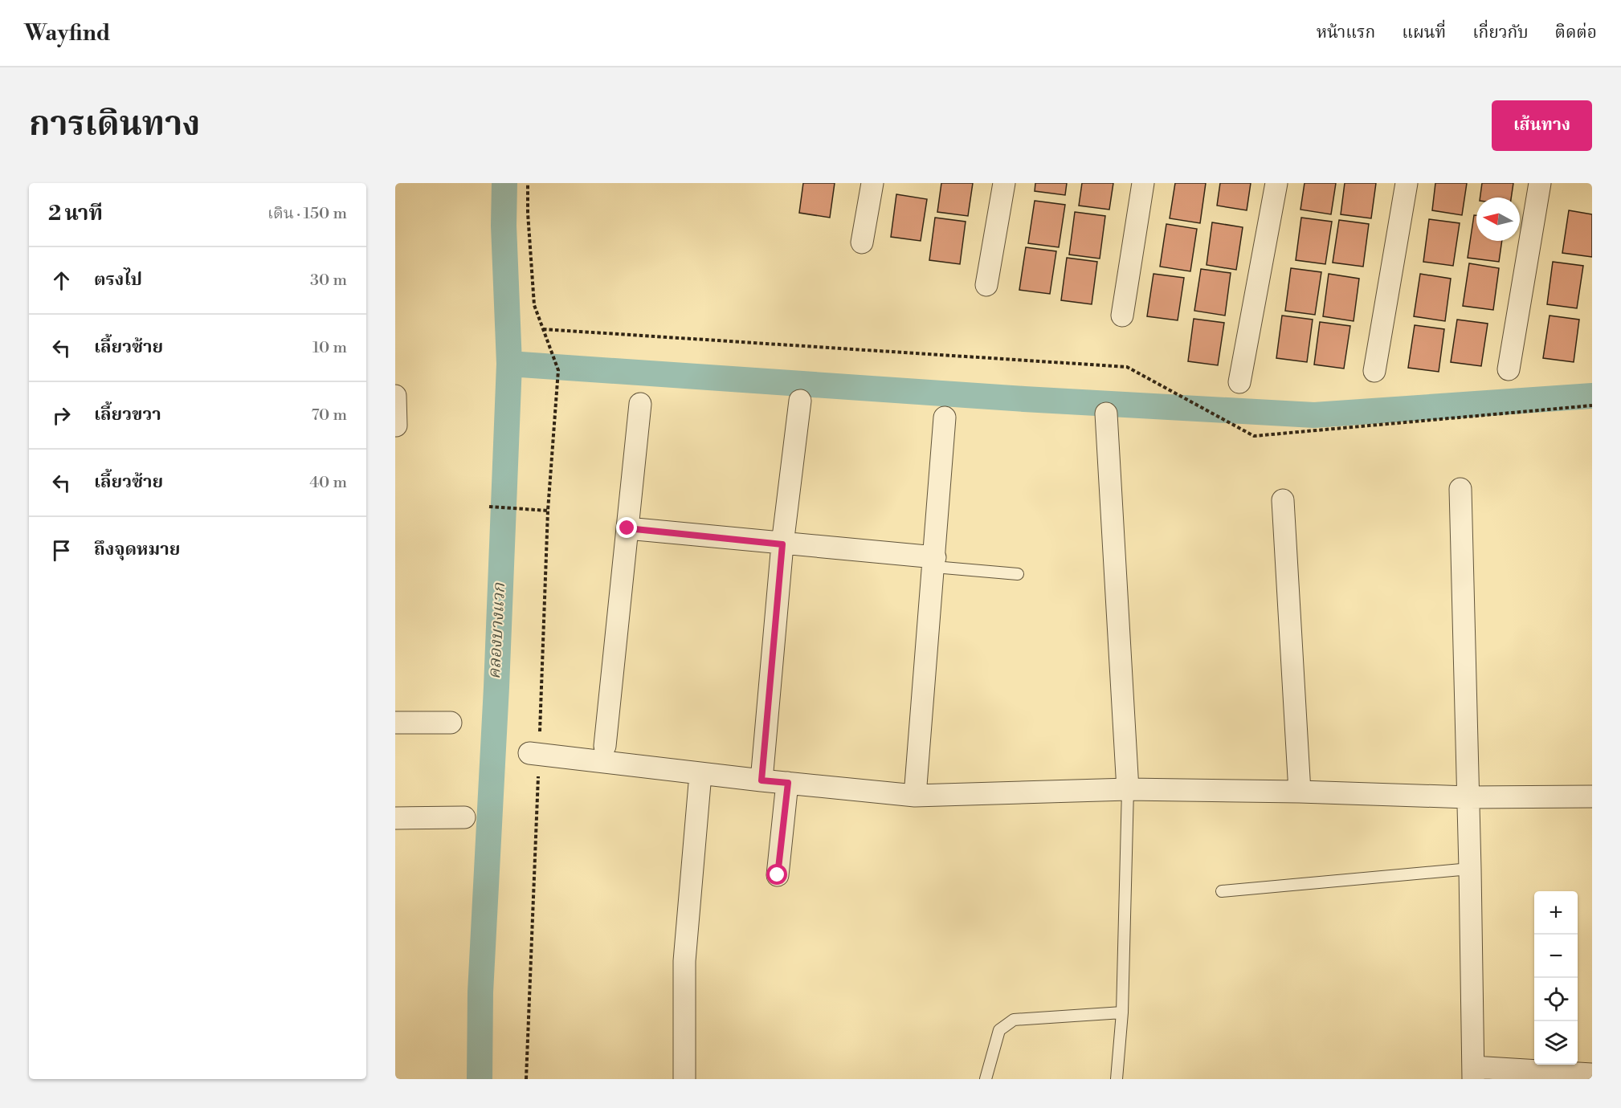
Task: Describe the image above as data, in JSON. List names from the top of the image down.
{
  "water": ["คลองบางแวก"],
  "north": "left",
  "page": {
    "header": "Wayfind",
    "nav": [
      "หน้าแรก",
      "แผนที่",
      "เกี่ยวกับ",
      "ติดต่อ"
    ],
    "title": "การเดินทาง",
    "buttons": "เส้นทาง",
    "heading": ["2 นาที", "เดิน · 150 m"],
    "list": [
      ["ตรงไป", "30 m"],
      ["เลี้ยวซ้าย", "10 m"],
      ["เลี้ยวขวา", "70 m"],
      ["เลี้ยวซ้าย", "40 m"],
      "ถึงจุดหมาย"
    ],
    "map_buttons": ["+", "−"]
  }
}
